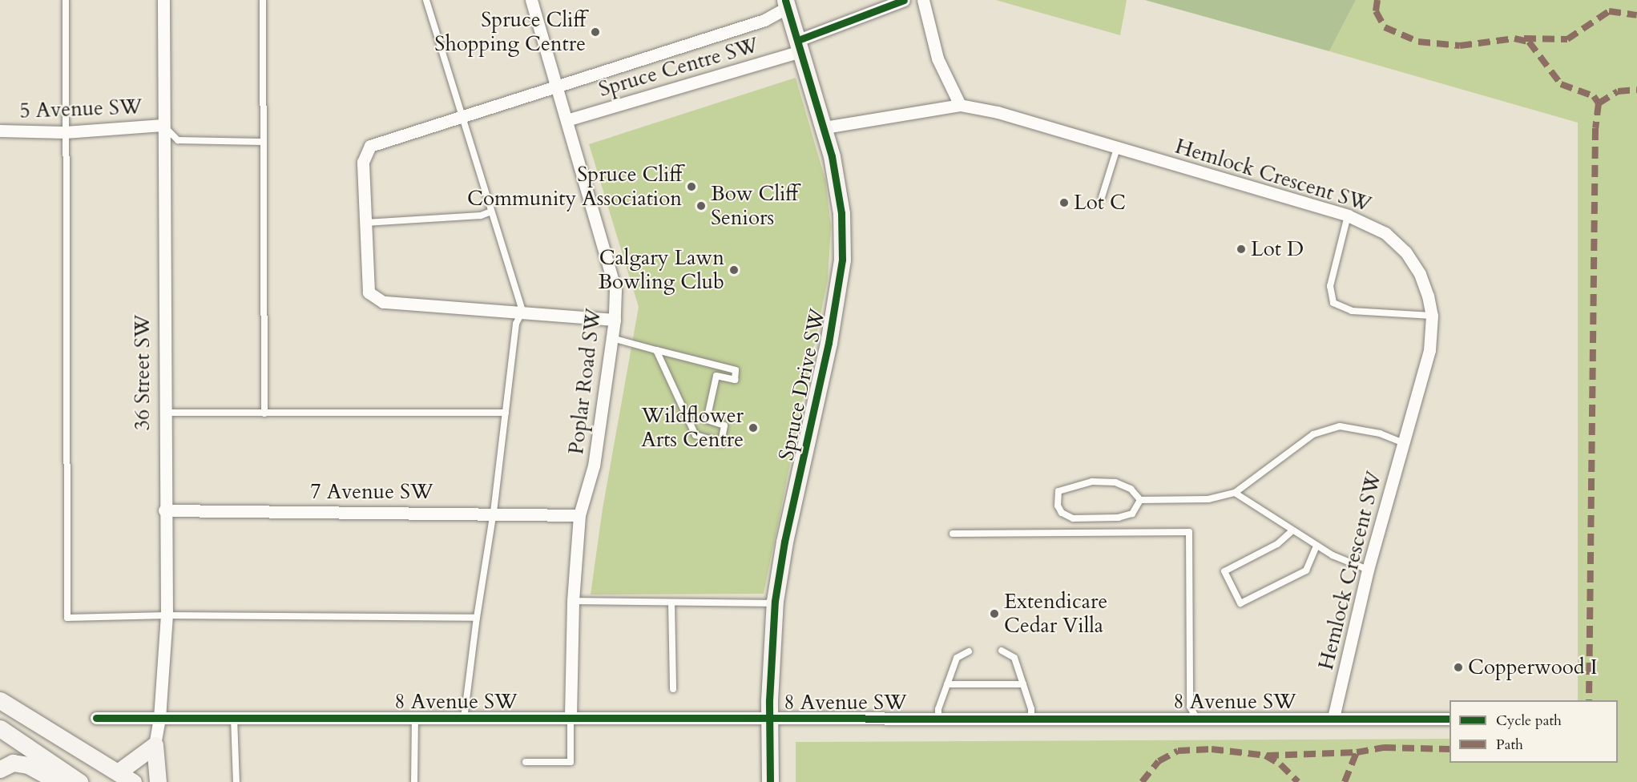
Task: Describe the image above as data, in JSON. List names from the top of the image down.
{
  "streets": {
    "street": [
      "Spruce Centre SW",
      "5 Avenue SW",
      "Hemlock Crescent SW",
      "36 Street SW",
      "Poplar Road SW",
      "Spruce Drive SW",
      "7 Avenue SW",
      "8 Avenue SW"
    ]
  },
  "crossings": [
    ["Spruce Centre SW", "Poplar Road SW"],
    ["Spruce Centre SW", "Spruce Drive SW"],
    ["5 Avenue SW", "36 Street SW"],
    ["Hemlock Crescent SW", "Spruce Drive SW"],
    ["Hemlock Crescent SW", "8 Avenue SW"],
    ["36 Street SW", "7 Avenue SW"],
    ["36 Street SW", "8 Avenue SW"],
    ["Poplar Road SW", "7 Avenue SW"],
    ["Poplar Road SW", "8 Avenue SW"],
    ["Spruce Drive SW", "8 Avenue SW"]
  ],
  "places": [
    "Spruce Cliff Shopping Centre",
    "Spruce Cliff Community Association",
    "Lot C",
    "Bow Cliff Seniors",
    "Lot D",
    "Calgary Lawn Bowling Club",
    "Wildflower Arts Centre",
    "Extendicare Cedar Villa",
    "Copperwood I"
  ],
  "legend": ["Cycle path", "Path"]
}
